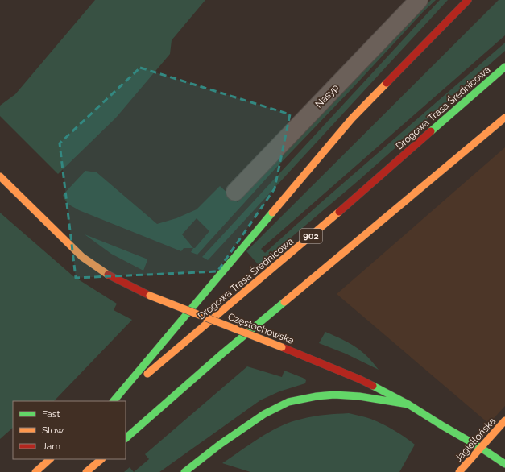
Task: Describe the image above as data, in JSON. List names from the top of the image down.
{
  "streets": {
    "main road": [
      "Drogowa Trasa Średnicowa",
      "902",
      "Częstochowska",
      "Jagiellońska"
    ],
    "street": ["Nasyp"]
  },
  "crossings": [
    ["Częstochowska", "Jagiellońska"]
  ],
  "legend": ["Fast", "Slow", "Jam"]
}
